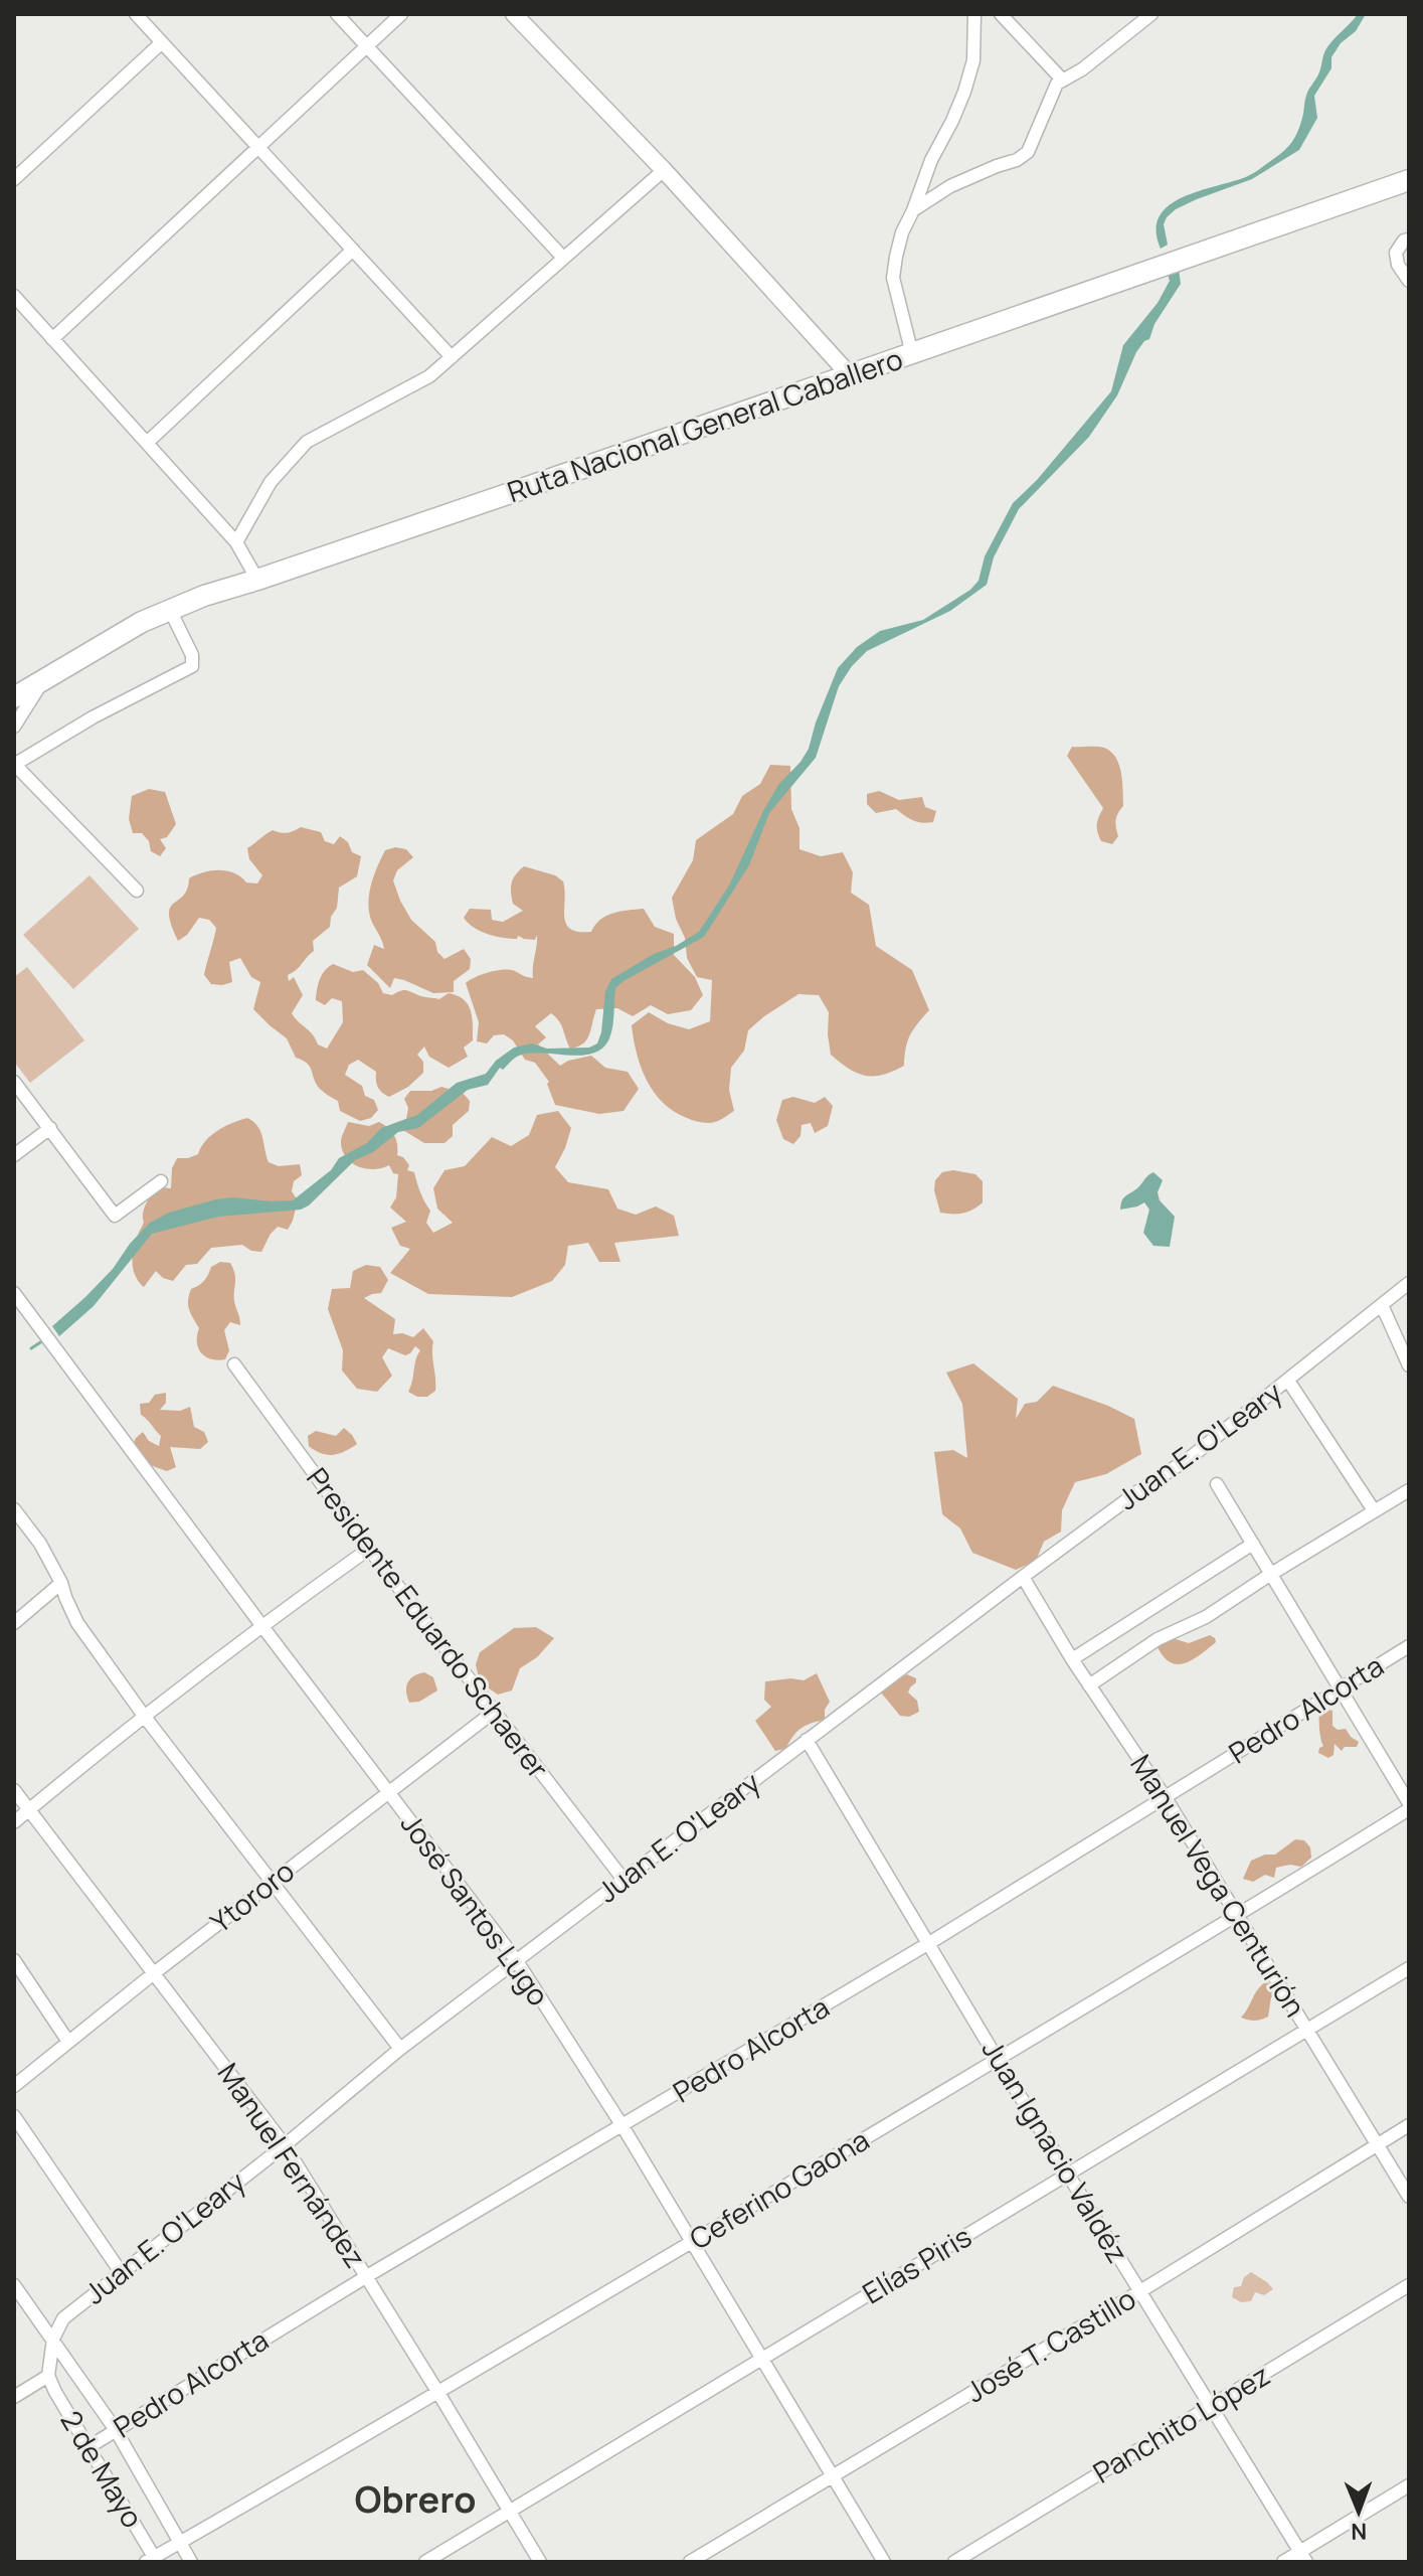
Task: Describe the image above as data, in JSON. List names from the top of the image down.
{
  "streets": {
    "highway": ["Ruta Nacional General Caballero"],
    "street": [
      "Juan E. O'Leary",
      "Presidente Eduardo Schaerer",
      "Pedro Alcorta",
      "Manuel Vega Centurión",
      "Ytororo",
      "José Santos Lugo",
      "Juan Ignacio Valdéz",
      "Manuel Fernández",
      "Ceferino Gaona",
      "Elías Piris",
      "José T. Castillo",
      "Panchito López",
      "2 de Mayo"
    ]
  },
  "crossings": [
    ["Juan E. O'Leary", "Presidente Eduardo Schaerer"],
    ["Juan E. O'Leary", "Manuel Vega Centurión"],
    ["Juan E. O'Leary", "José Santos Lugo"],
    ["Juan E. O'Leary", "Juan Ignacio Valdéz"],
    ["Juan E. O'Leary", "Manuel Fernández"],
    ["Juan E. O'Leary", "2 de Mayo"],
    ["Presidente Eduardo Schaerer", "Ytororo"],
    ["Pedro Alcorta", "Manuel Vega Centurión"],
    ["Pedro Alcorta", "José Santos Lugo"],
    ["Pedro Alcorta", "Juan Ignacio Valdéz"],
    ["Pedro Alcorta", "Manuel Fernández"],
    ["Pedro Alcorta", "2 de Mayo"],
    ["Manuel Vega Centurión", "Ceferino Gaona"],
    ["Manuel Vega Centurión", "Elías Piris"],
    ["Manuel Vega Centurión", "José T. Castillo"],
    ["Ytororo", "José Santos Lugo"],
    ["Ytororo", "Manuel Fernández"],
    ["José Santos Lugo", "Ceferino Gaona"],
    ["José Santos Lugo", "Elías Piris"],
    ["José Santos Lugo", "José T. Castillo"],
    ["Juan Ignacio Valdéz", "Ceferino Gaona"],
    ["Juan Ignacio Valdéz", "Elías Piris"],
    ["Juan Ignacio Valdéz", "José T. Castillo"],
    ["Juan Ignacio Valdéz", "Panchito López"],
    ["Manuel Fernández", "Ceferino Gaona"],
    ["Manuel Fernández", "Elías Piris"],
    ["Ceferino Gaona", "2 de Mayo"]
  ],
  "districts": ["Obrero"],
  "north": "bottom"
}
